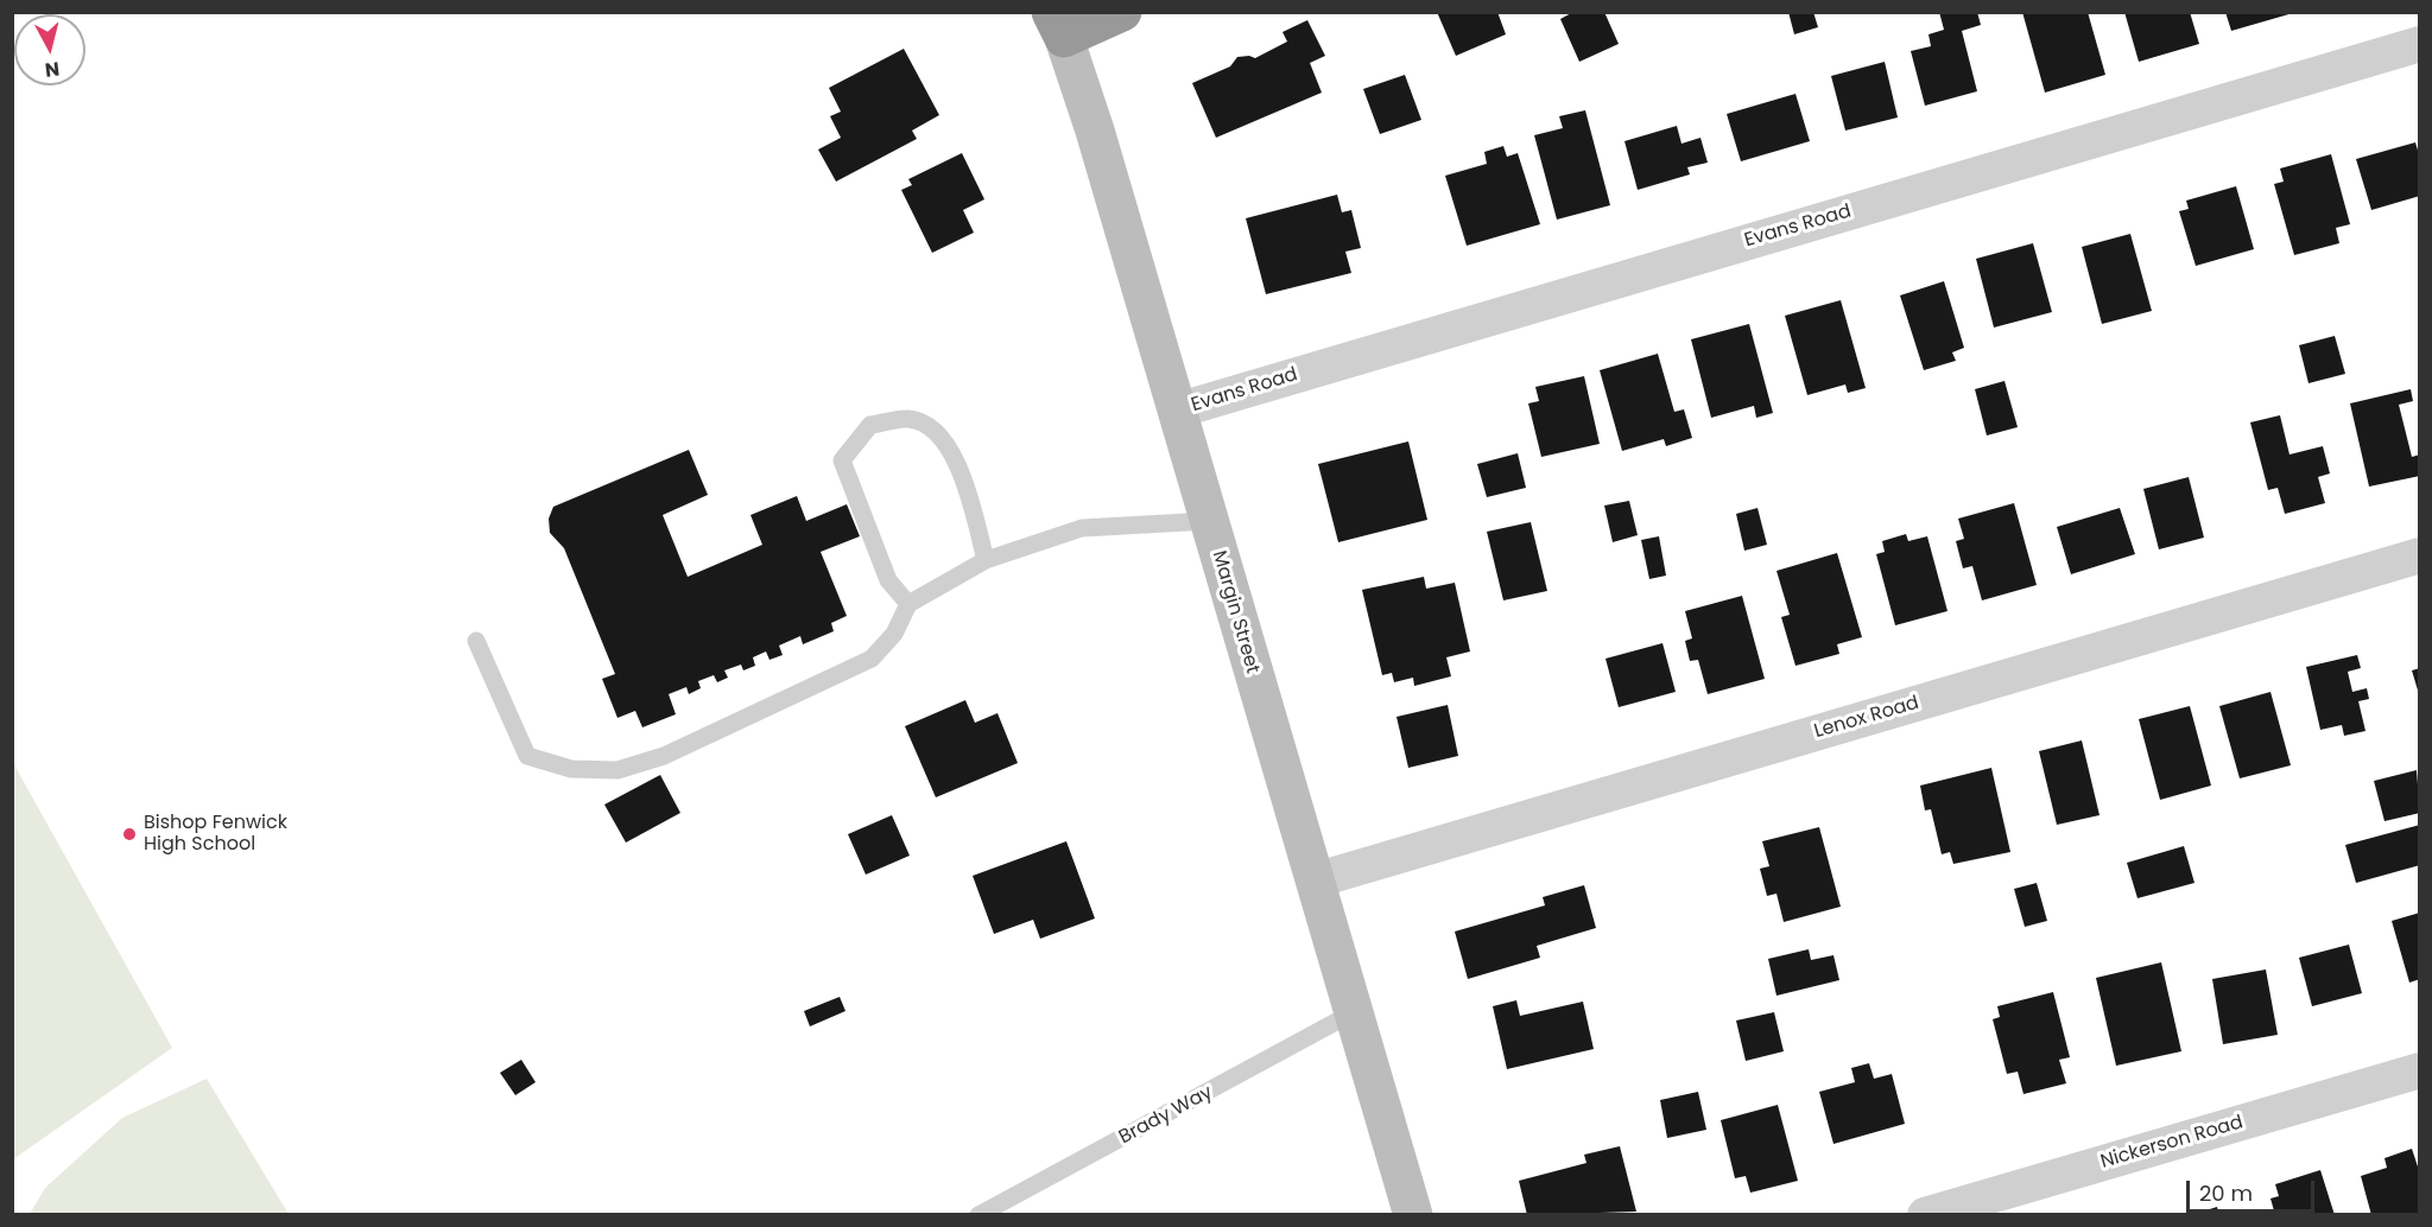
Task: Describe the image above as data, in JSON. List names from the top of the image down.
{
  "streets": {
    "main road": ["Margin Street"],
    "street": ["Evans Road", "Lenox Road", "Nickerson Road"],
    "lane": ["Brady Way"]
  },
  "crossings": [
    ["Evans Road", "Margin Street"],
    ["Margin Street", "Lenox Road"],
    ["Margin Street", "Brady Way"]
  ],
  "places": ["Bishop Fenwick High School"],
  "scale_bar": "20 m",
  "north": "bottom"
}
